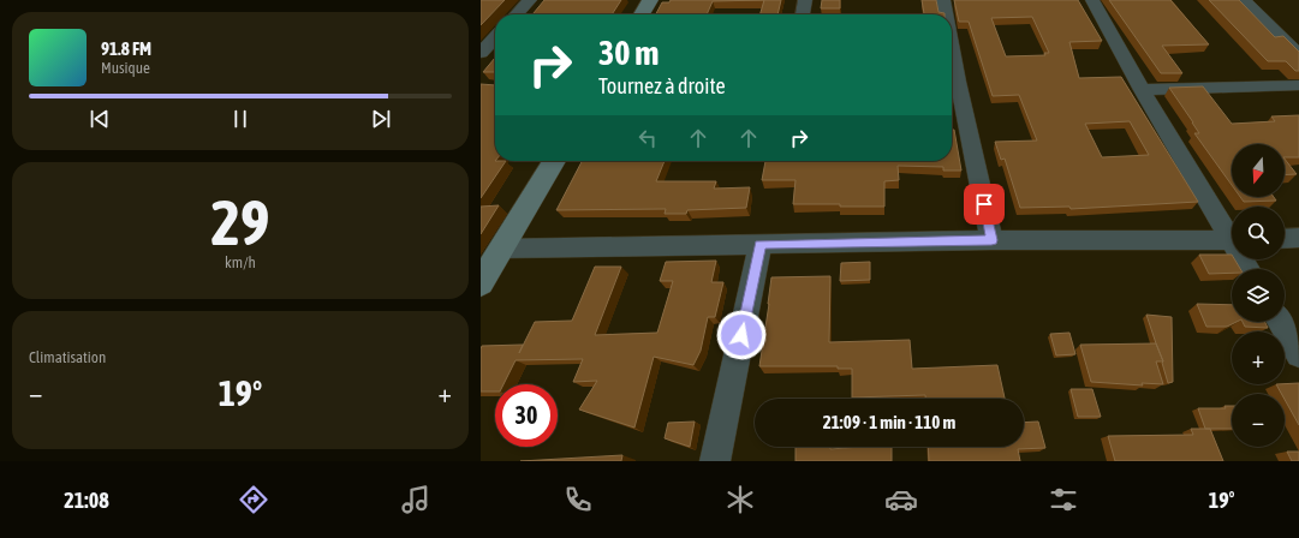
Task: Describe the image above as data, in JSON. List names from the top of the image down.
{
  "north": "bottom",
  "page": {
    "turn": ["30 m", "Tournez à droite"],
    "song": ["91.8 FM", "Musique"],
    "map_buttons": ["+", "−"],
    "tile": [
      ["29", "km/h"],
      "Climatisation"
    ],
    "heat": ["−", "19°", "+"],
    "limit": "30",
    "trip": "21:09 · 1 min · 110 m",
    "tabs": ["21:08", "19°"]
  }
}
